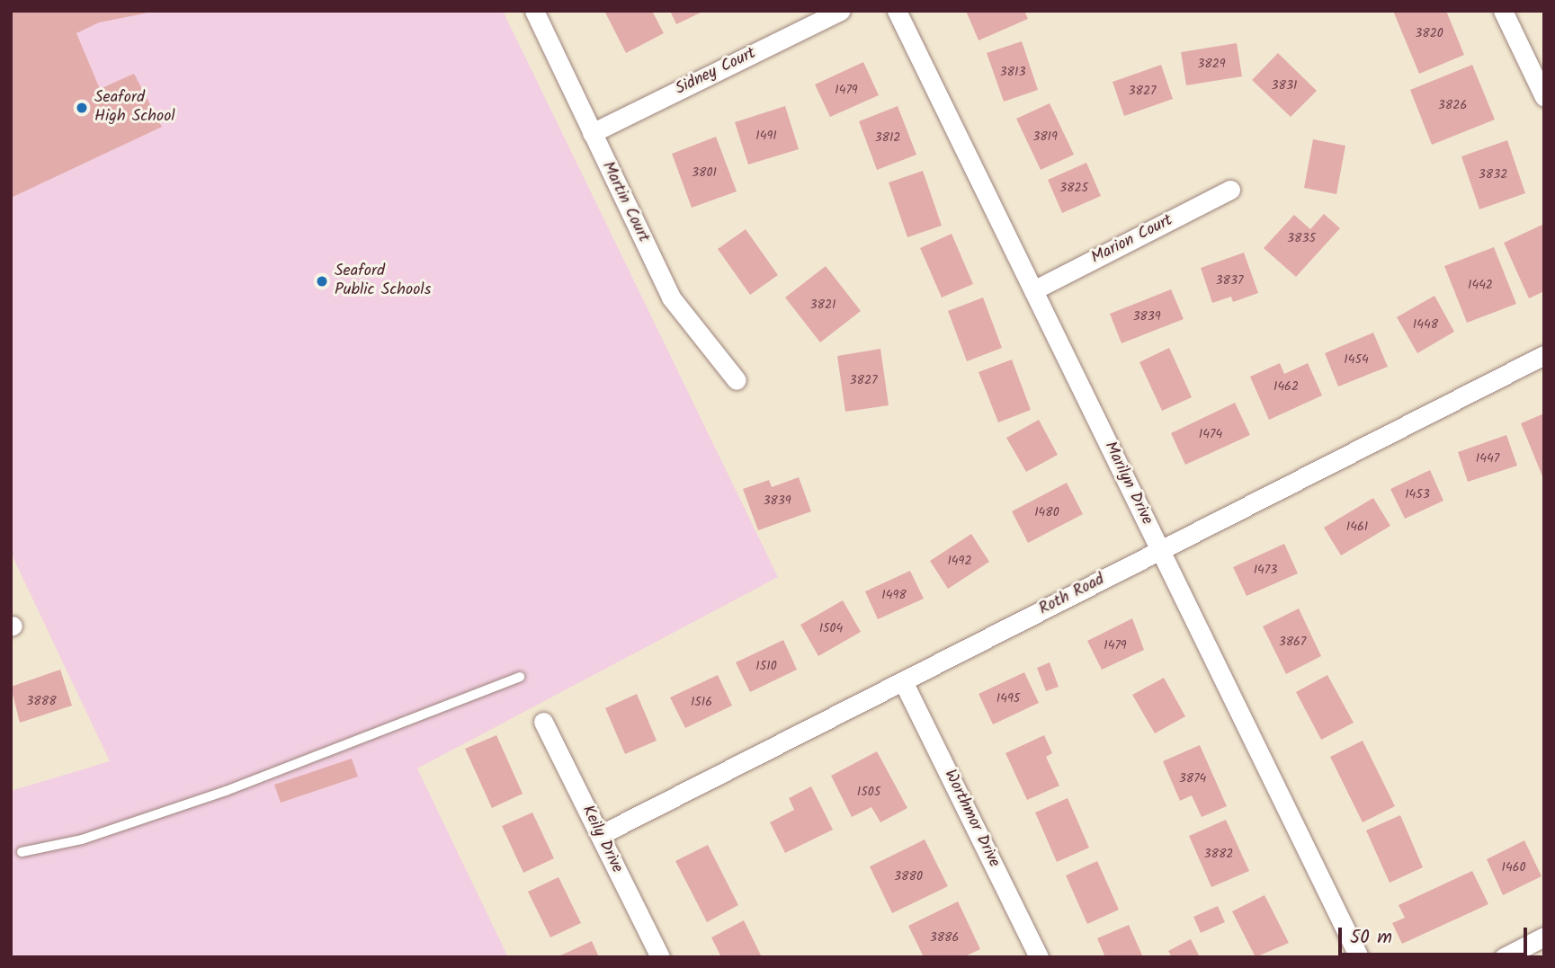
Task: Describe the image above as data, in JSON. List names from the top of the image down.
{
  "streets": {
    "street": [
      "Sidney Court",
      "Martin Court",
      "Marion Court",
      "Marilyn Drive",
      "Roth Road",
      "Worthmor Drive",
      "Keily Drive"
    ]
  },
  "crossings": [
    ["Sidney Court", "Martin Court"],
    ["Marion Court", "Marilyn Drive"],
    ["Marilyn Drive", "Roth Road"],
    ["Roth Road", "Worthmor Drive"],
    ["Roth Road", "Keily Drive"]
  ],
  "places": ["Seaford High School", "Seaford Public Schools"],
  "house_numbers": [
    "3820",
    "3829",
    "3813",
    "3831",
    "1479",
    "3827",
    "3826",
    "1491",
    "3819",
    "3812",
    "3801",
    "3832",
    "3825",
    "3835",
    "3837",
    "1442",
    "3821",
    "3839",
    "1448",
    "1454",
    "3827",
    "1462",
    "1474",
    "1447",
    "1453",
    "3839",
    "1480",
    "1461",
    "1492",
    "1473",
    "1498",
    "1504",
    "3867",
    "1479",
    "1510",
    "1495",
    "3888",
    "1516",
    "3874",
    "1505",
    "3882",
    "1460",
    "3880",
    "3886"
  ],
  "scale_bar": "50 m"
}
